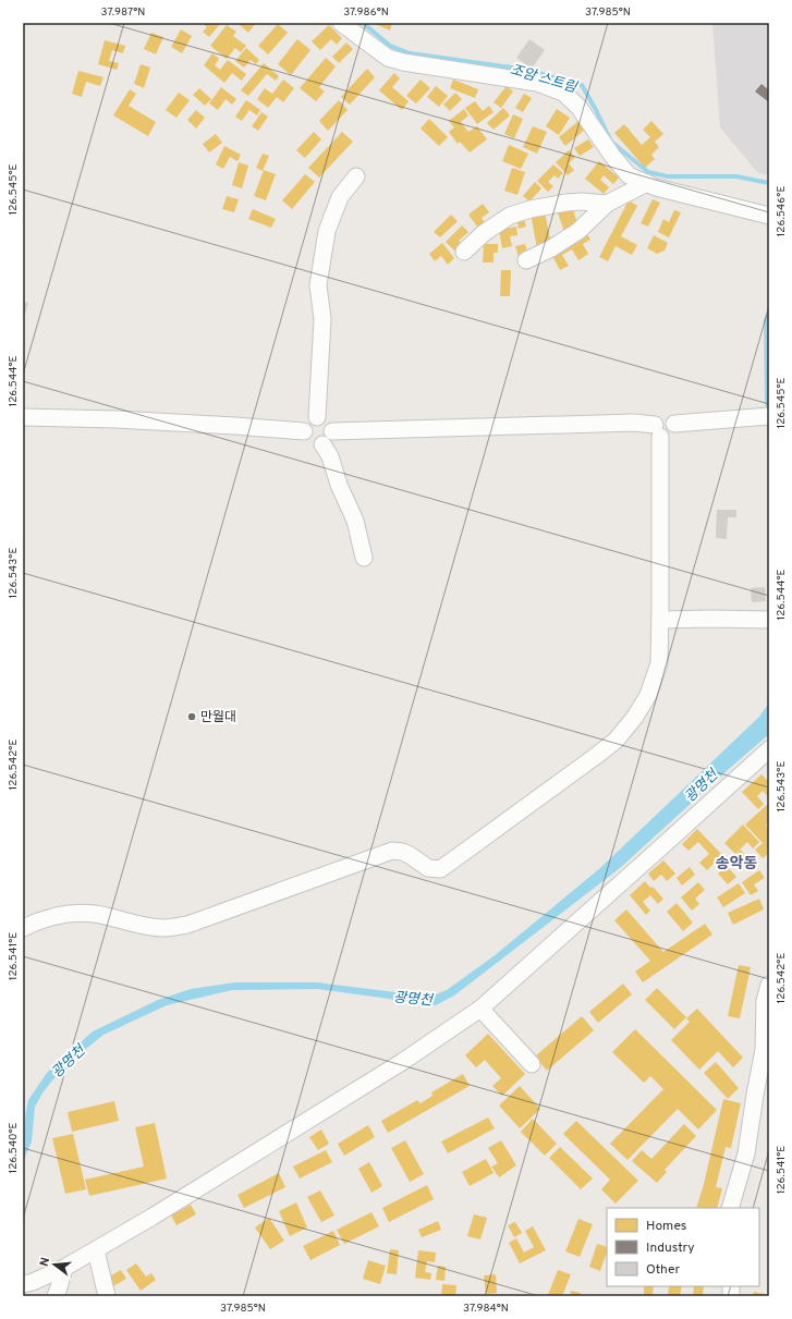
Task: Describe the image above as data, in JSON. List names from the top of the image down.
{
  "districts": ["송악동"],
  "water": ["조암 스트림", "광명천"],
  "places": ["만월대"],
  "legend": ["Homes", "Industry", "Other"],
  "north": "left",
  "coordinates": [
    "37.987°N",
    "37.986°N",
    "37.985°N",
    "126.545°E",
    "126.546°E",
    "126.544°E",
    "126.543°E",
    "126.542°E",
    "126.541°E",
    "126.540°E",
    "37.984°N"
  ]
}
